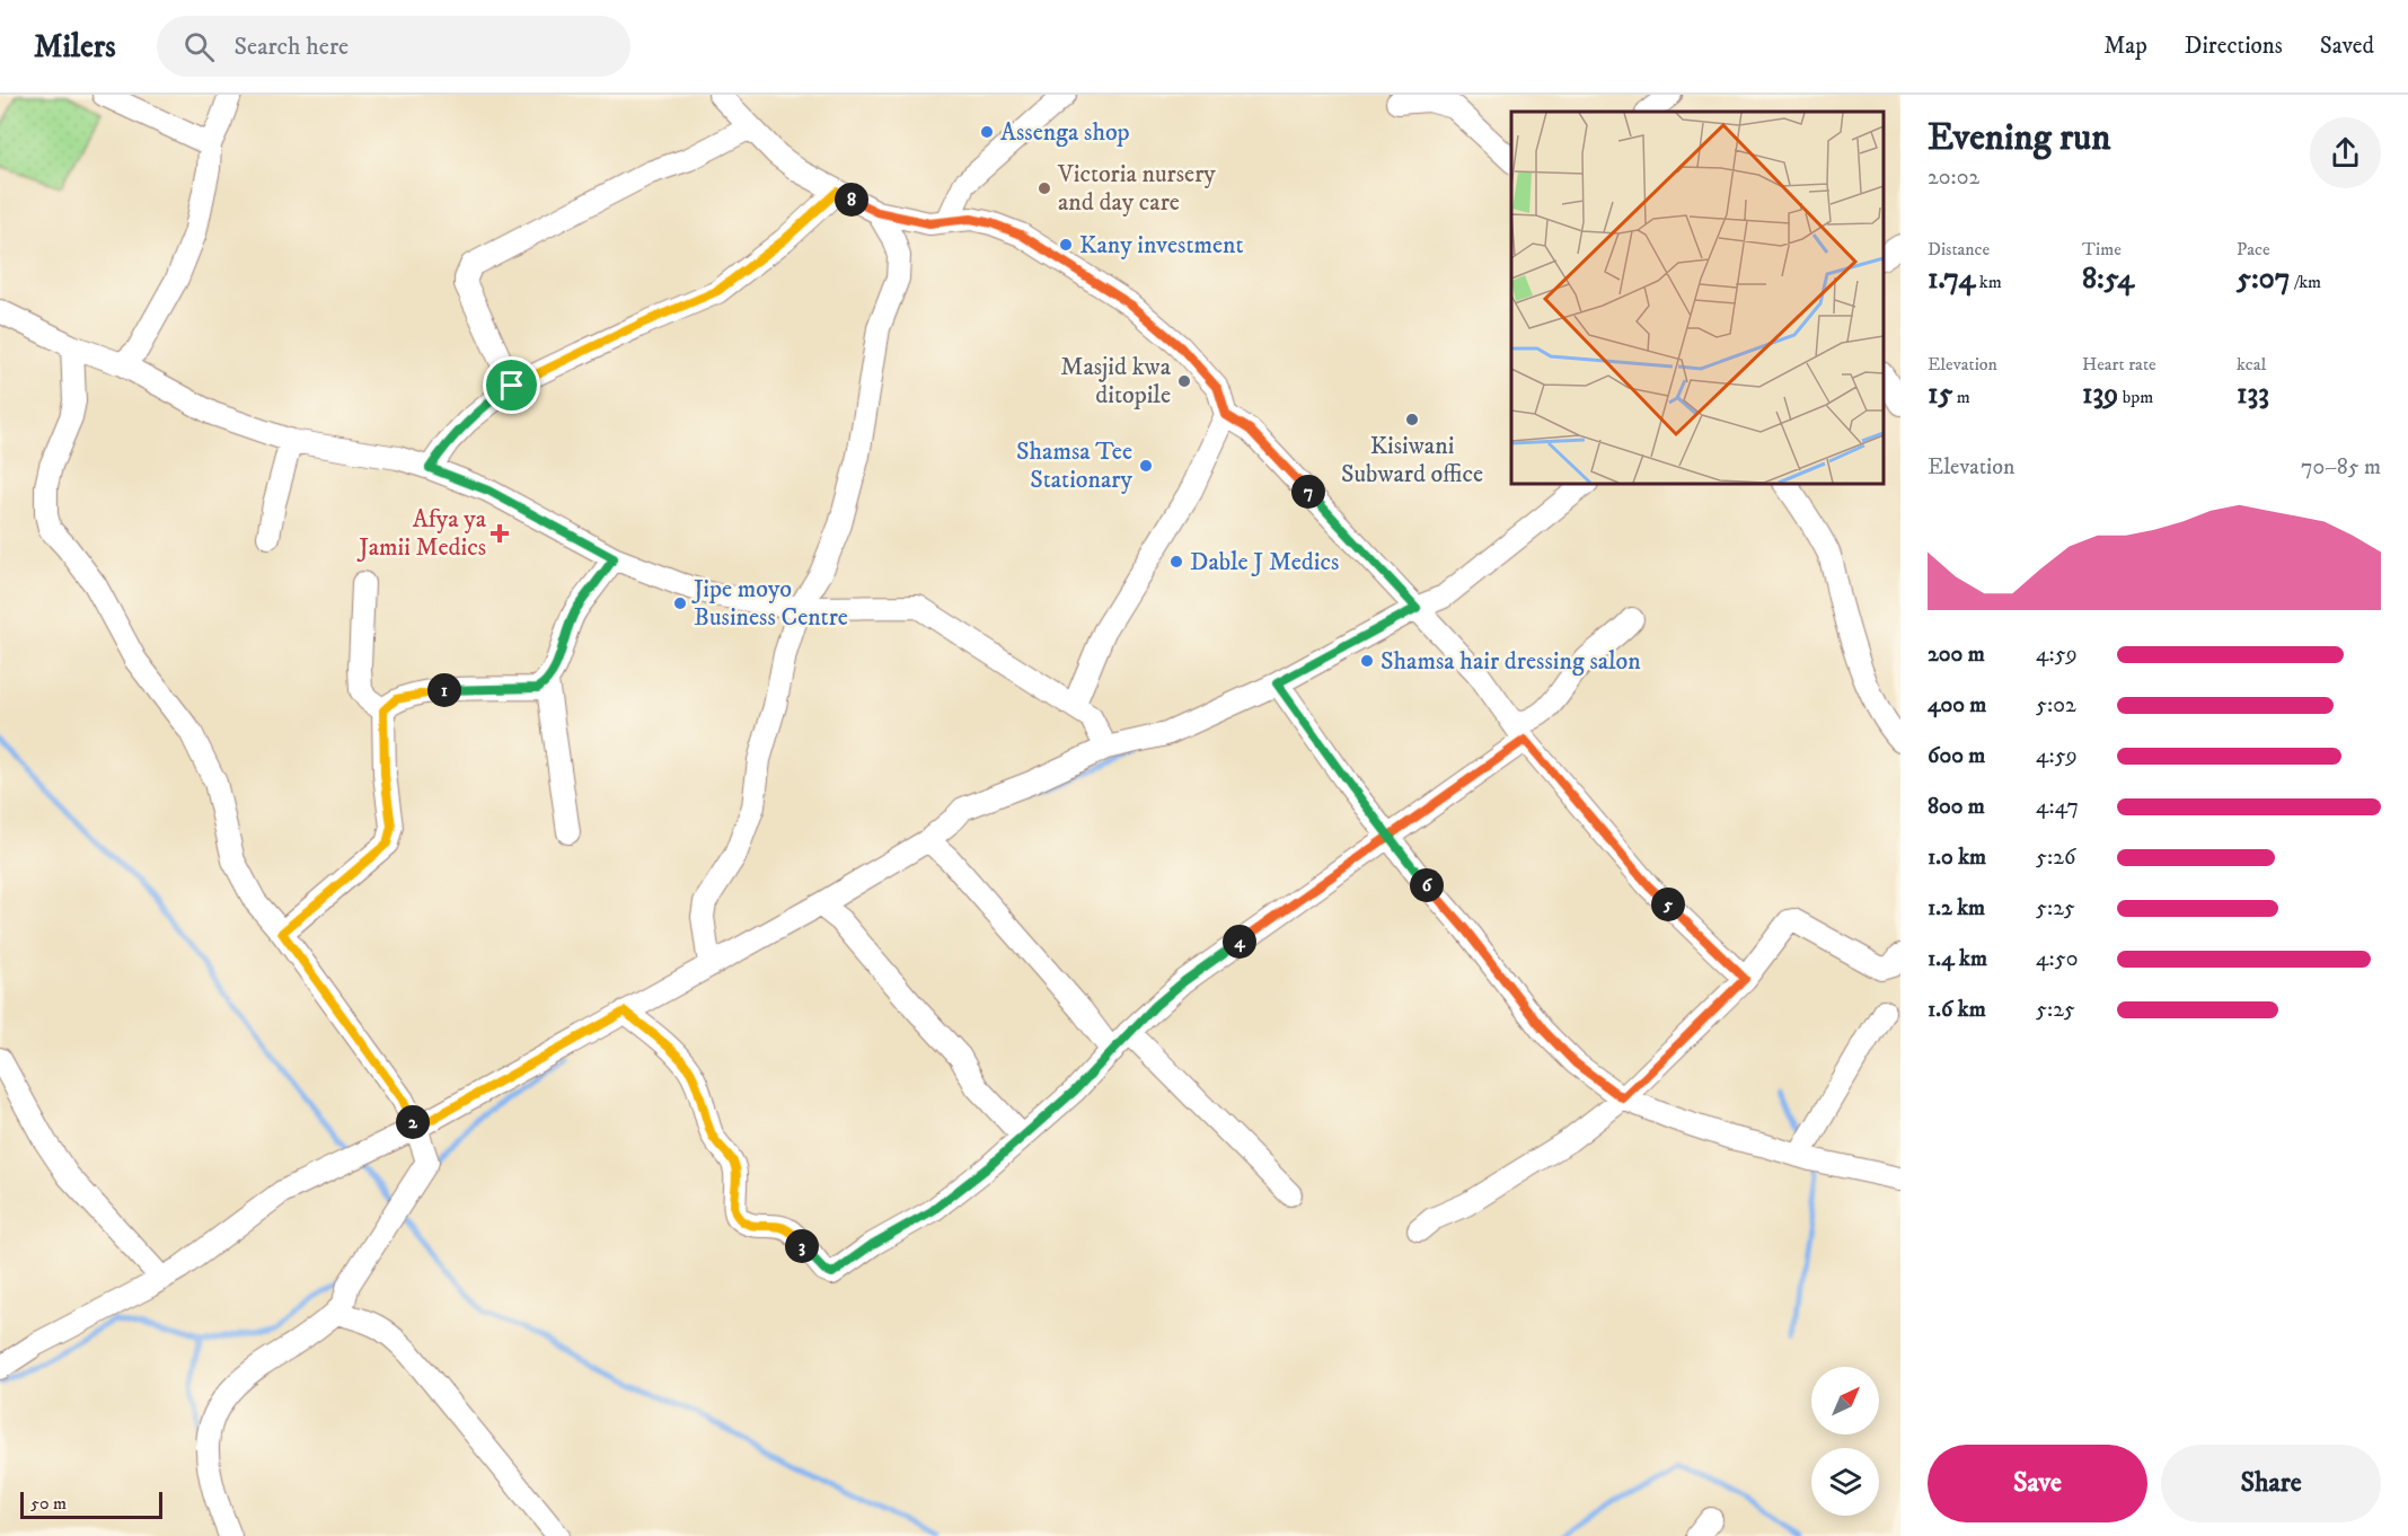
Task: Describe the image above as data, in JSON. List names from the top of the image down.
{
  "places": {
    "other": [
      "Assenga shop",
      "Victoria nursery and day care",
      "Kany investment",
      "Masjid kwa ditopile",
      "Kisiwani Subward office",
      "Shamsa Tee Stationary",
      "Dable J Medics",
      "Jipe moyo Business Centre",
      "Shamsa hair dressing salon"
    ],
    "health": ["Afya ya Jamii Medics"]
  },
  "scale_bar": "50 m",
  "north": "top right",
  "page": {
    "header": "Milers",
    "search": "Search here",
    "nav": ["Map", "Directions", "Saved"],
    "heading": ["Evening run", "20:02"],
    "pins": [
      "8",
      "7",
      "1",
      "6",
      "5",
      "4",
      "2",
      "3"
    ],
    "stats": [
      ["Distance", "1.74 km"],
      ["Time", "8:54"],
      ["Pace", "5:07 /km"],
      ["Elevation", "15 m"],
      ["Heart rate", "139 bpm"],
      ["kcal", "133"]
    ],
    "chart": ["Elevation", "70–85 m"],
    "list": [
      {
        "name": "200 m",
        "note": "4:59"
      },
      {
        "name": "400 m",
        "note": "5:02"
      },
      {
        "name": "600 m",
        "note": "4:59"
      },
      {
        "name": "800 m",
        "note": "4:47"
      },
      {
        "name": "1.0 km",
        "note": "5:26"
      },
      {
        "name": "1.2 km",
        "note": "5:25"
      },
      {
        "name": "1.4 km",
        "note": "4:50"
      },
      {
        "name": "1.6 km",
        "note": "5:25"
      }
    ],
    "buttons": ["Save", "Share"],
    "scale": "50 m"
  }
}
